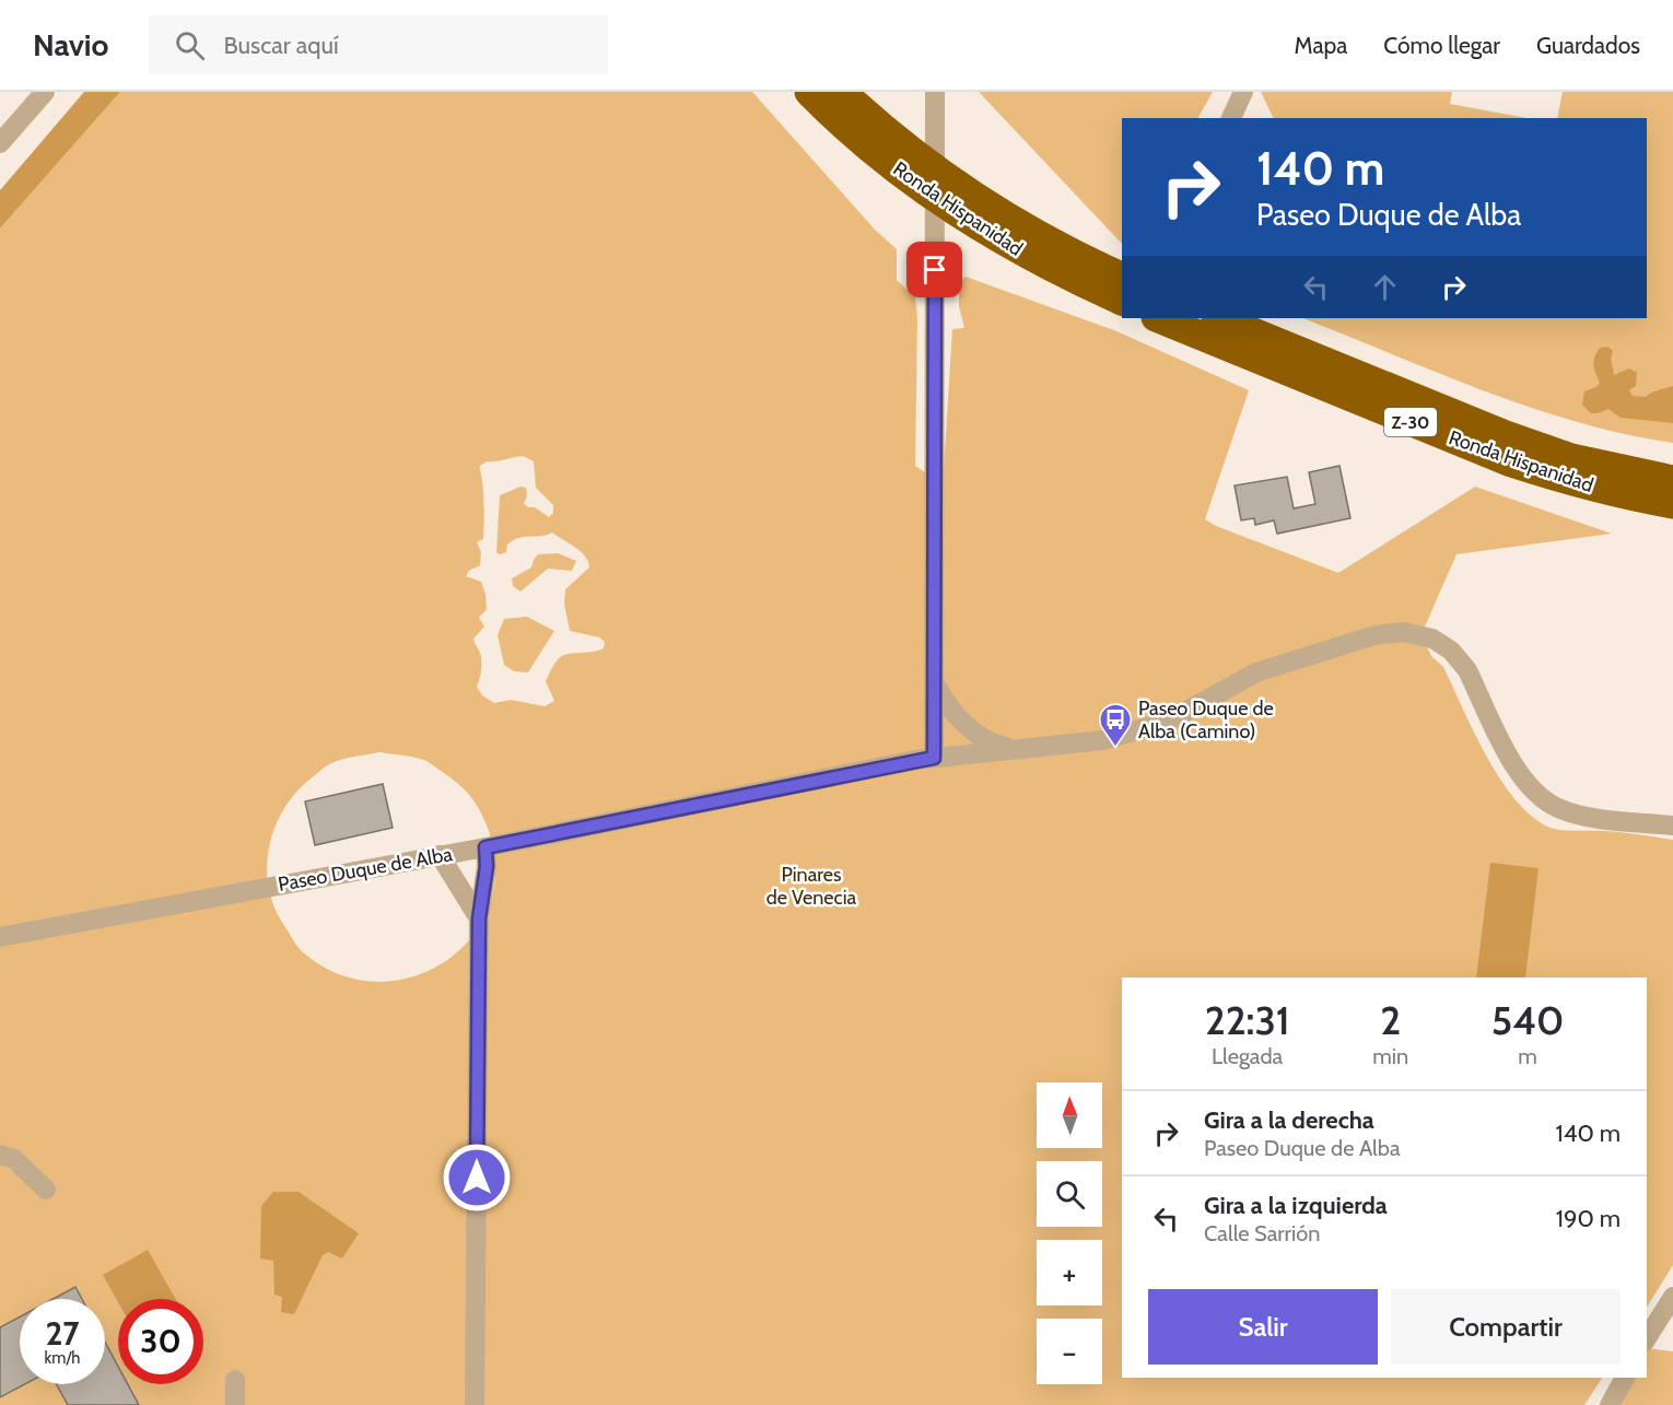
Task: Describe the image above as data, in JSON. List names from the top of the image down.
{
  "streets": {
    "highway": ["Ronda Hispanidad", "Z-30"],
    "street": ["Paseo Duque de Alba"]
  },
  "parks": ["Pinares de Venecia"],
  "places": {
    "bus stop": ["Paseo Duque de Alba (Camino)"]
  },
  "north": "top",
  "page": {
    "header": "Navio",
    "search": "Buscar aquí",
    "nav": ["Mapa", "Cómo llegar", "Guardados"],
    "turn": ["140 m", "Paseo Duque de Alba"],
    "eta": [
      "22:31",
      "Llegada",
      "2",
      "min",
      "540",
      "m"
    ],
    "map_buttons": ["+", "−"],
    "list": [
      {
        "name": "Gira a la derecha",
        "note": "Paseo Duque de Alba",
        "value": "140 m"
      },
      {
        "name": "Gira a la izquierda",
        "note": "Calle Sarrión",
        "value": "190 m"
      }
    ],
    "buttons": ["Salir", "Compartir"],
    "speed": "27 km/h",
    "limit": "30"
  }
}
